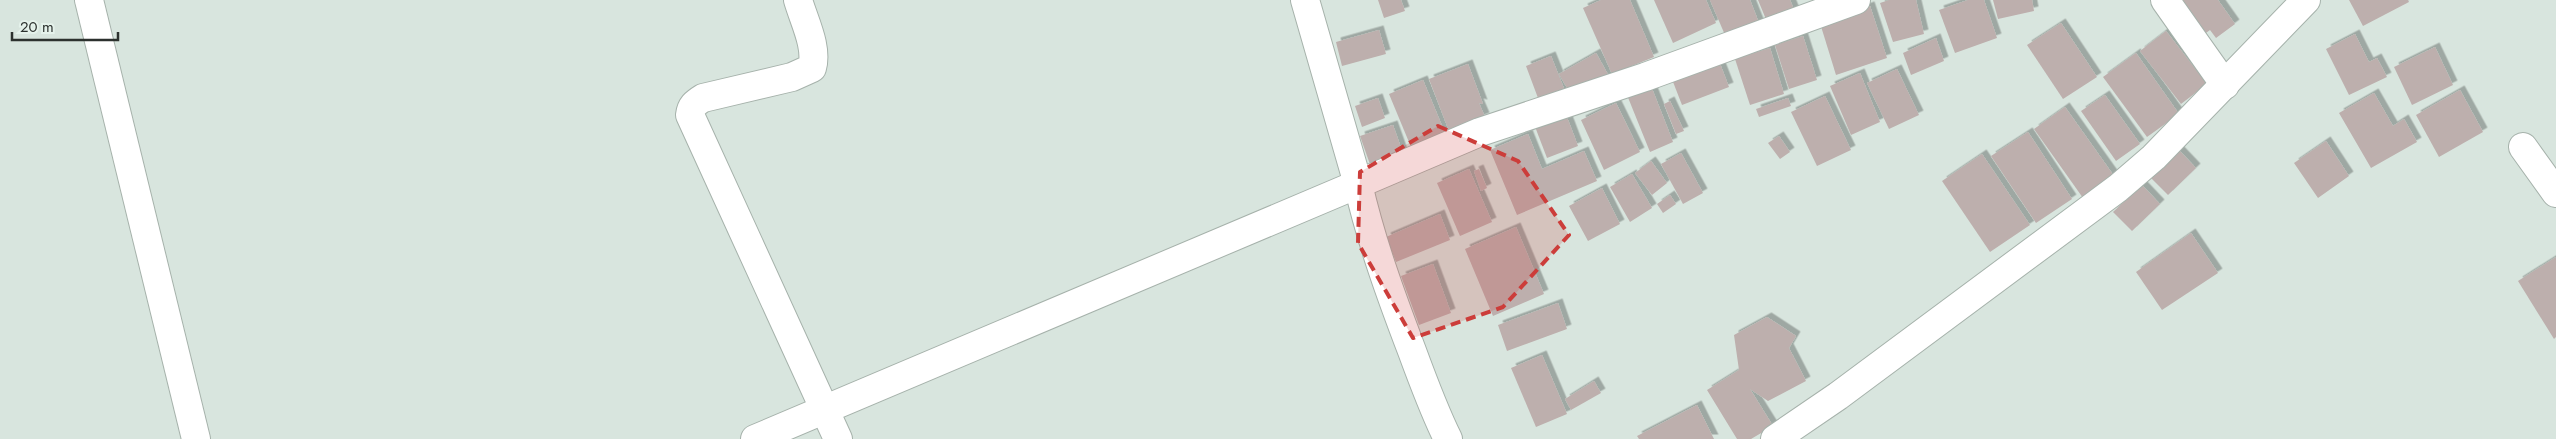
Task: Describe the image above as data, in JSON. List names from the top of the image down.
{
  "scale_bar": "20 m"
}
